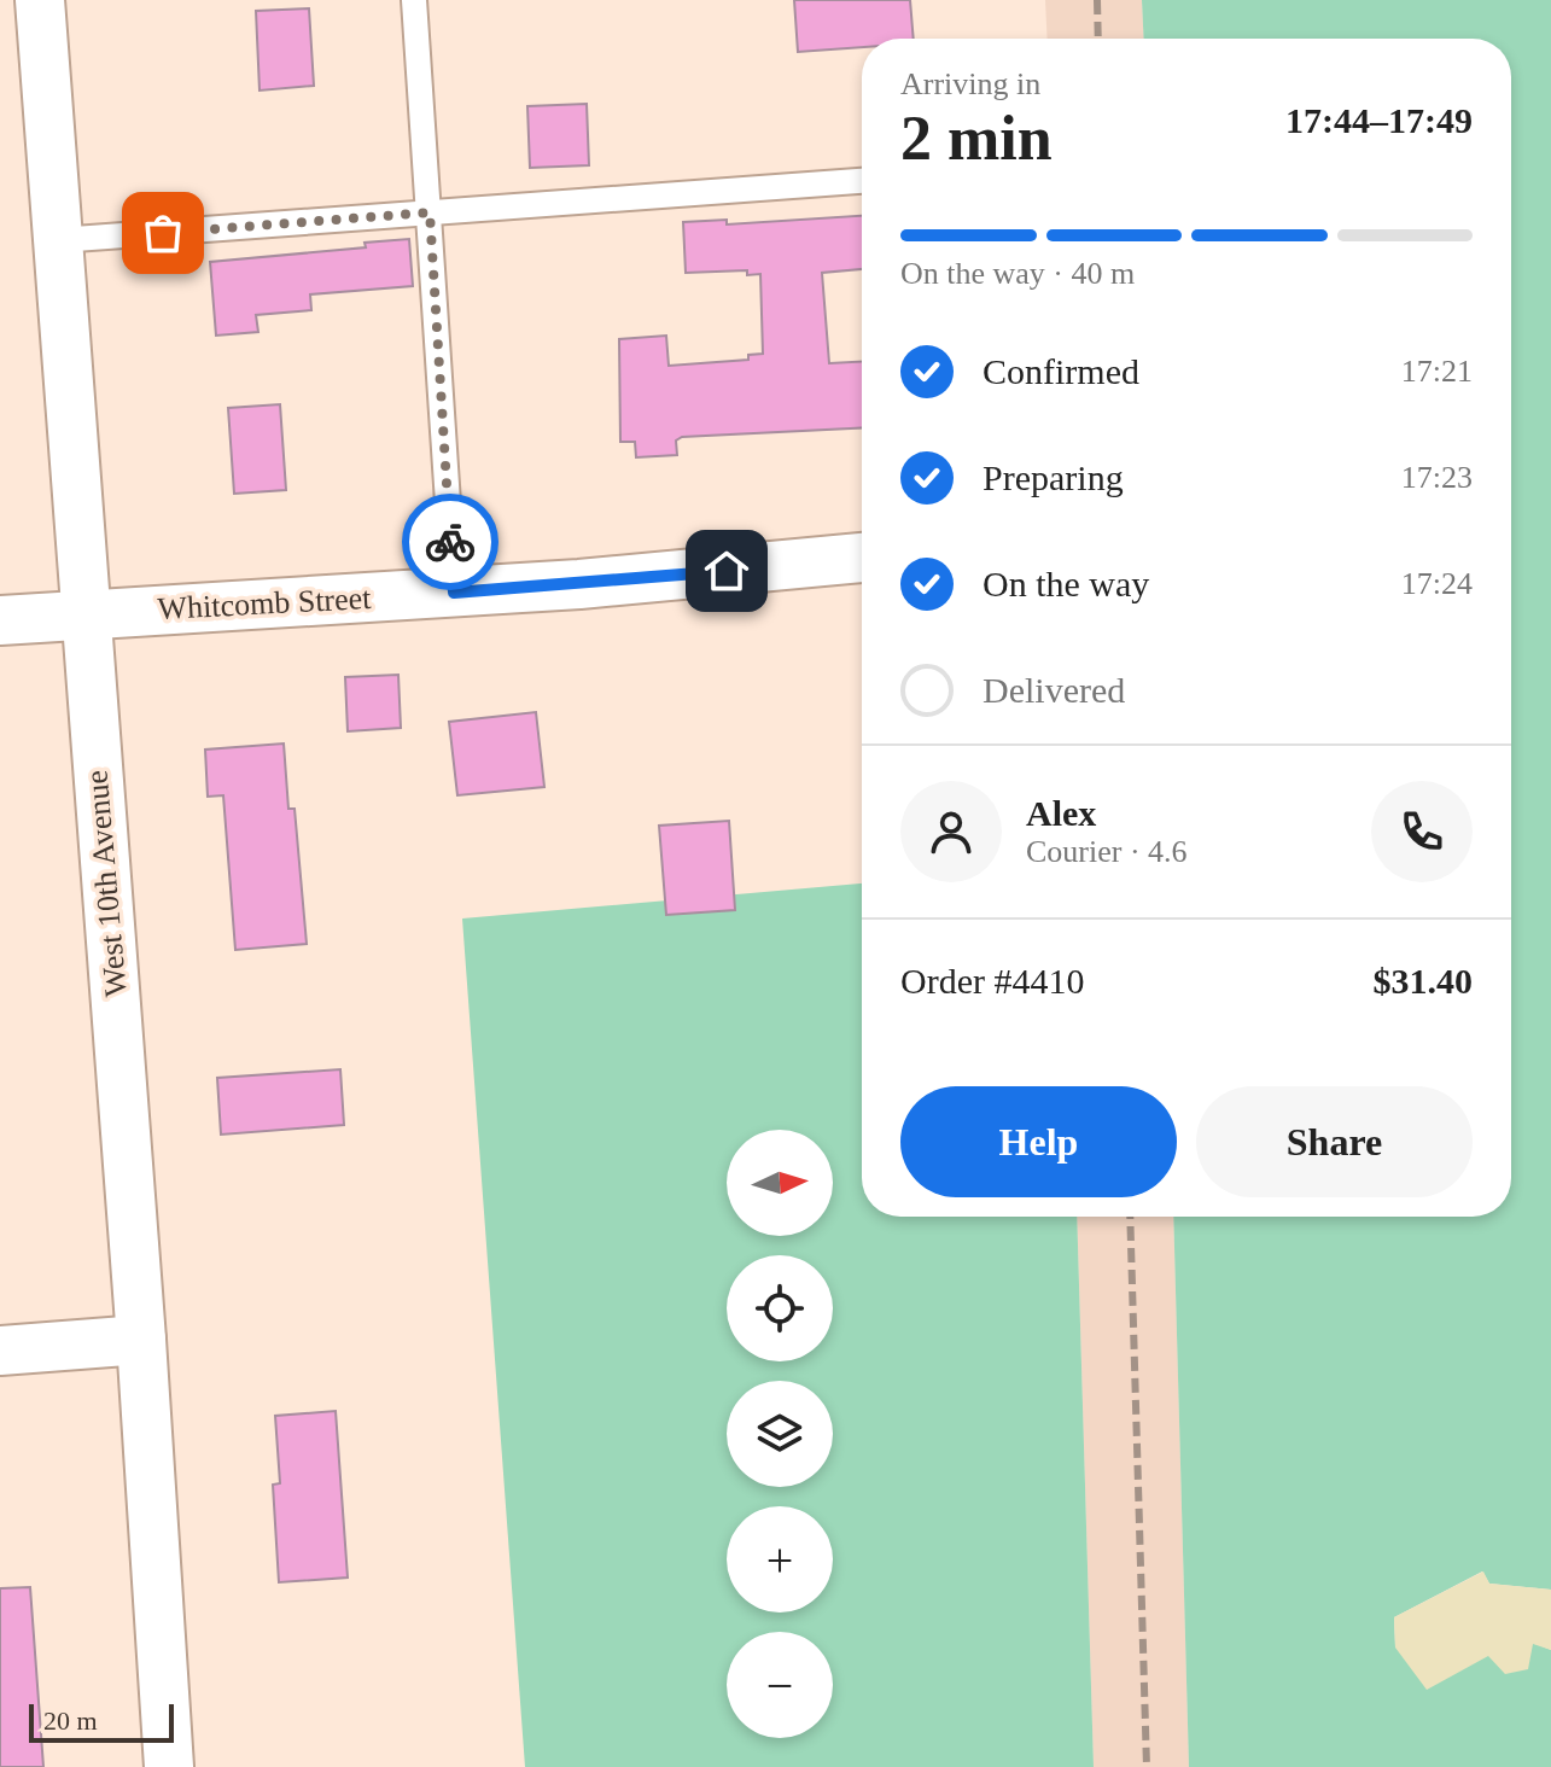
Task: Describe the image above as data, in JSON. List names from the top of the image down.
{
  "streets": {
    "street": ["Whitcomb Street", "West 10th Avenue"]
  },
  "crossings": [
    ["Whitcomb Street", "West 10th Avenue"]
  ],
  "scale_bar": "20 m",
  "north": "right",
  "page": {
    "heading": ["2 min", "Arriving in", "17:44–17:49"],
    "panel": [
      "Alex",
      "Courier · 4.6",
      "Order #4410",
      "$31.40"
    ],
    "bar": "On the way · 40 m",
    "list": [
      ["Confirmed", "17:21"],
      ["Preparing", "17:23"],
      ["On the way", "17:24"],
      "Delivered"
    ],
    "buttons": ["Help", "Share"],
    "map_buttons": ["+", "−"],
    "scale": "20 m"
  }
}
